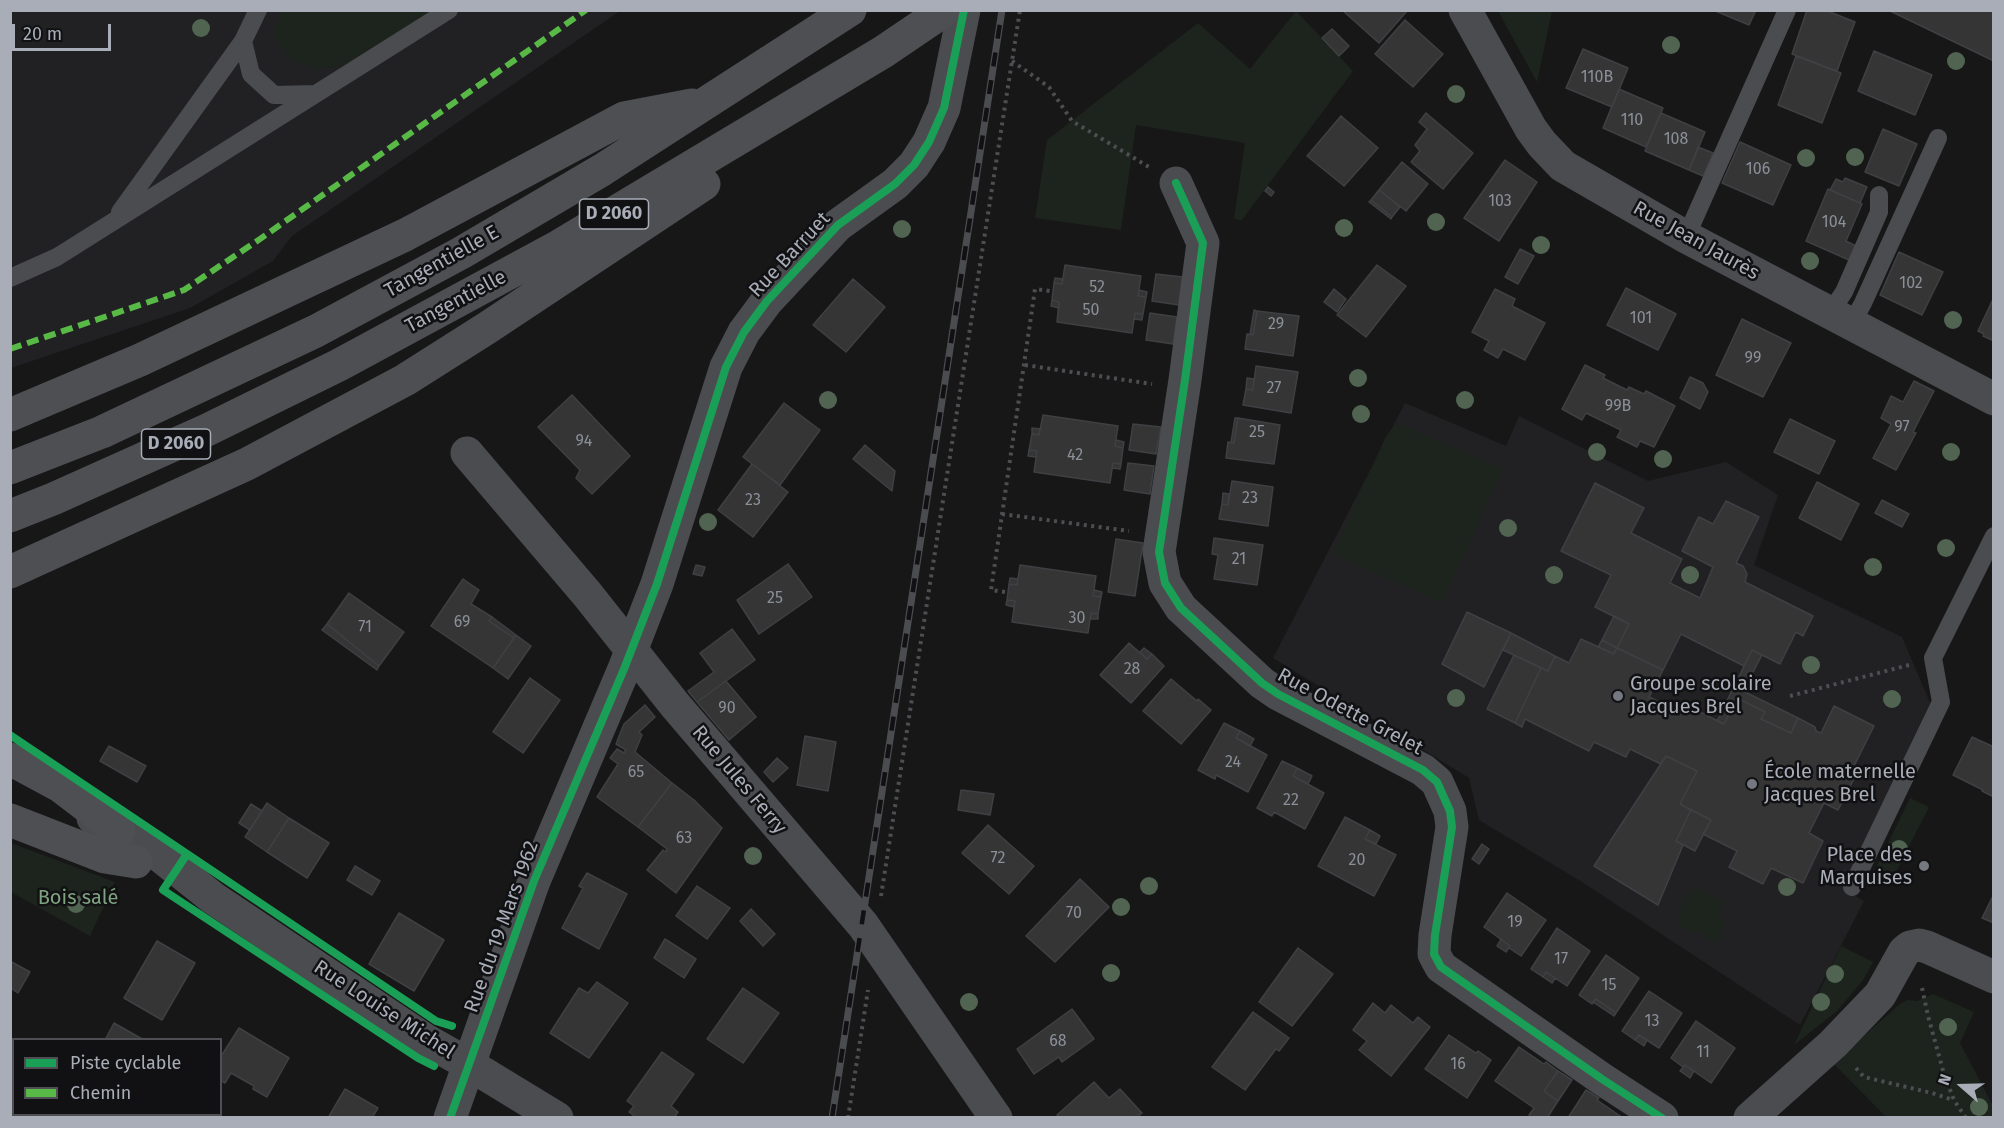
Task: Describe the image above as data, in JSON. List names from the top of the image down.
{
  "streets": {
    "main road": ["D 2060", "Tangentielle E", "Tangentielle"],
    "street": [
      "Rue Jean Jaurès",
      "Rue Barruet",
      "Rue Odette Grelet",
      "Rue Jules Ferry",
      "Rue du 19 Mars 1962",
      "Rue Louise Michel"
    ]
  },
  "crossings": [
    ["D 2060", "Tangentielle"],
    ["Rue Barruet", "Rue Jules Ferry"],
    ["Rue Barruet", "Rue du 19 Mars 1962"],
    ["Rue Jules Ferry", "Rue du 19 Mars 1962"],
    ["Rue du 19 Mars 1962", "Rue Louise Michel"]
  ],
  "parks": ["Bois salé"],
  "places": ["Groupe scolaire Jacques Brel", "École maternelle Jacques Brel", "Place des Marquises"],
  "house_numbers": [
    "110B",
    "110",
    "108",
    "106",
    "103",
    "104",
    "102",
    "52",
    "50",
    "101",
    "29",
    "99",
    "27",
    "99B",
    "97",
    "25",
    "94",
    "42",
    "23",
    "23",
    "21",
    "25",
    "30",
    "69",
    "71",
    "28",
    "90",
    "24",
    "65",
    "22",
    "63",
    "72",
    "20",
    "70",
    "19",
    "17",
    "15",
    "13",
    "68",
    "11",
    "16"
  ],
  "legend": ["Piste cyclable", "Chemin"],
  "scale_bar": "20 m",
  "north": "left"
}
